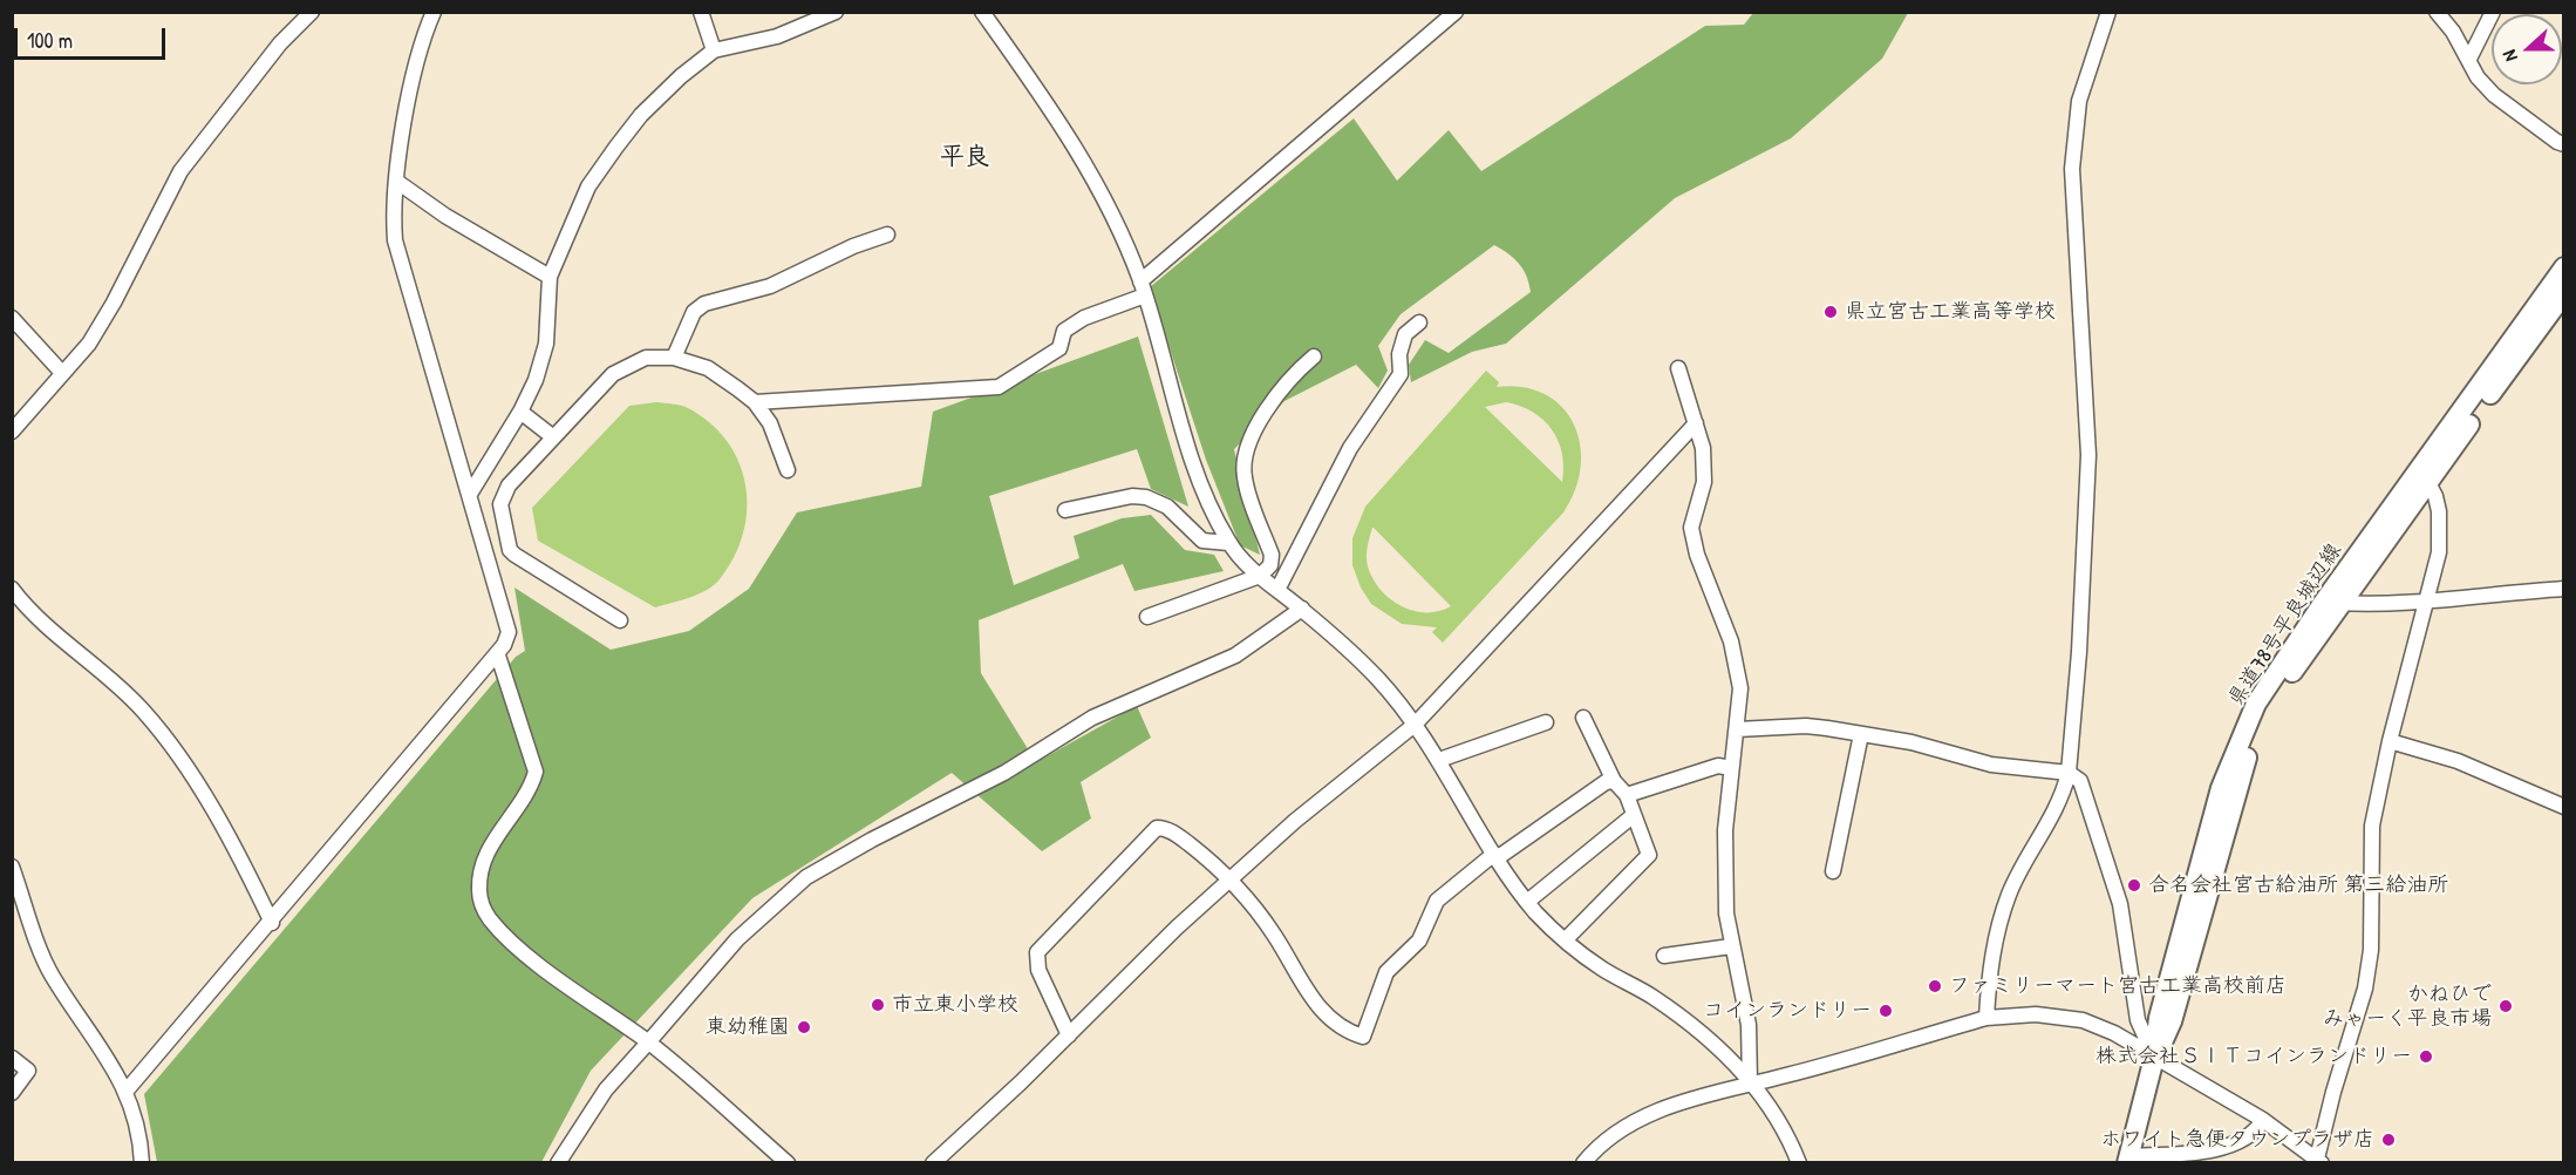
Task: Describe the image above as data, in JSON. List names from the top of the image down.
{
  "streets": {
    "main road": ["県道78号平良城辺線"]
  },
  "districts": ["平良"],
  "places": [
    "県立宮古工業高等学校",
    "合名会社宮古給油所 第三給油所",
    "ファミリーマート宮古工業高校前店",
    "市立東小学校",
    "かねひで みゃーく平良市場",
    "コインランドリー",
    "東幼稚園",
    "株式会社ＳＩＴコインランドリー",
    "ホワイト急便タウンプラザ店"
  ],
  "scale_bar": "100 m",
  "north": "left"
}
